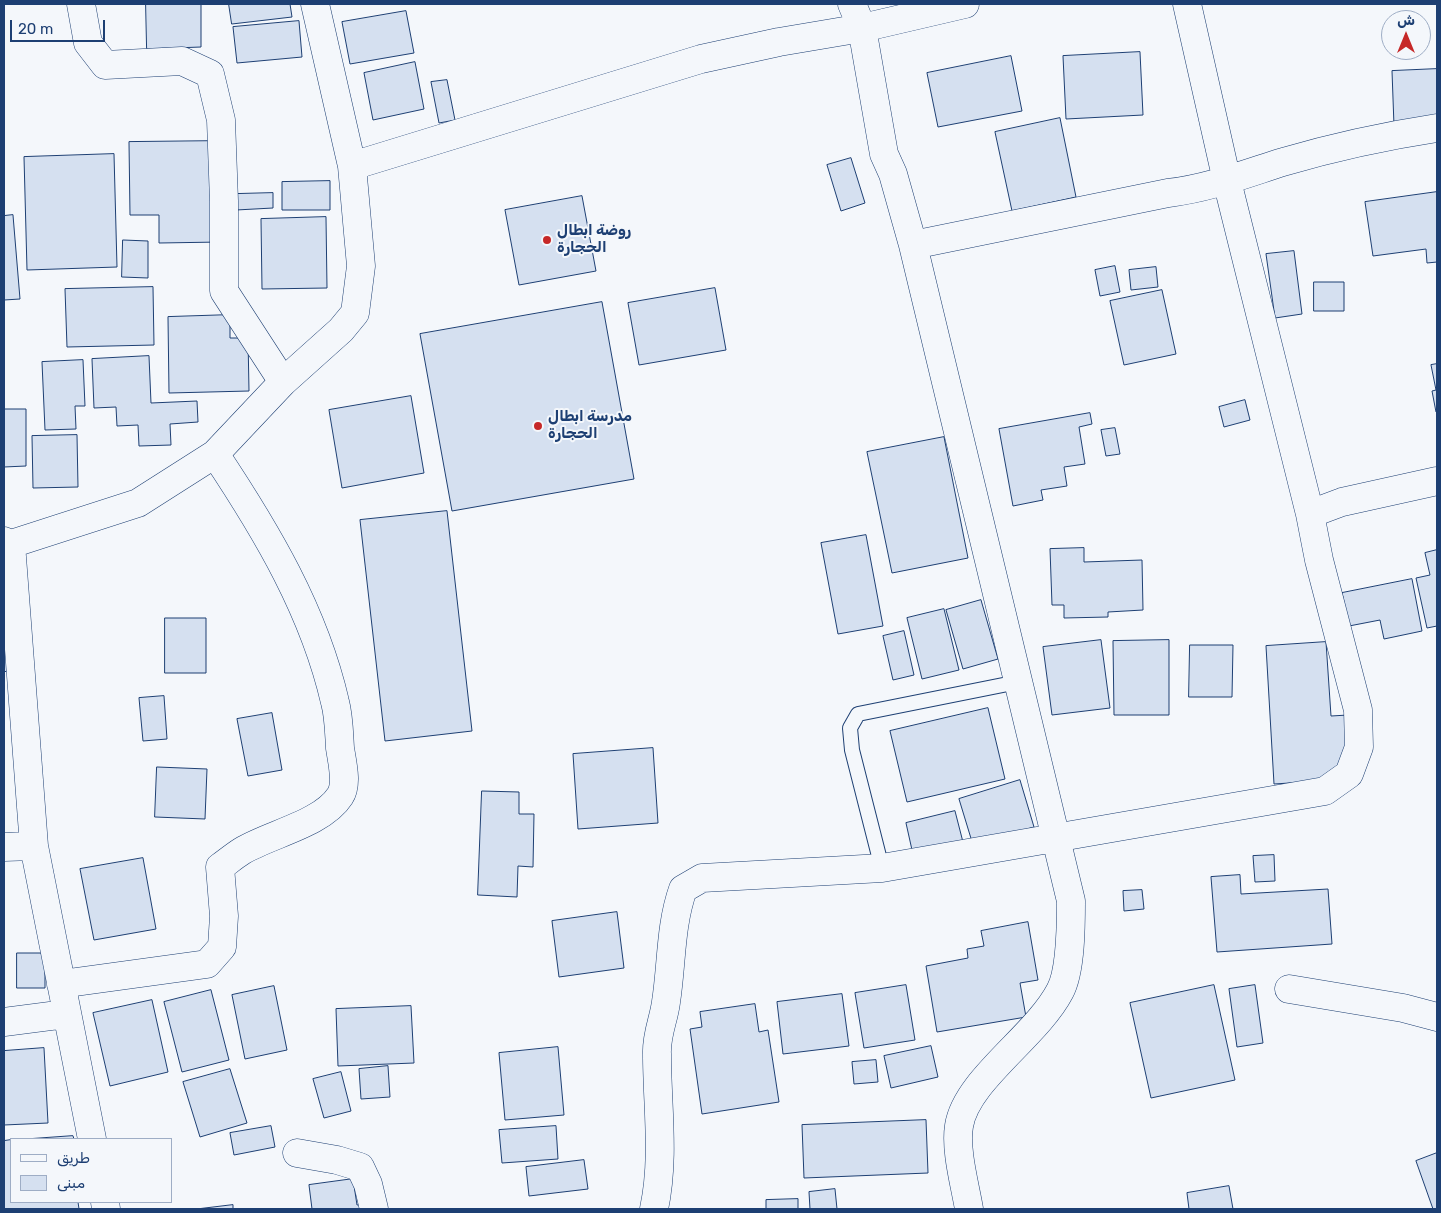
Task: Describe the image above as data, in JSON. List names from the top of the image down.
{
  "places": ["روضة ابطال الحجارة", "مدرسة ابطال الحجارة"],
  "legend": ["طريق", "مبنى"],
  "scale_bar": "20 m",
  "north": "top"
}
